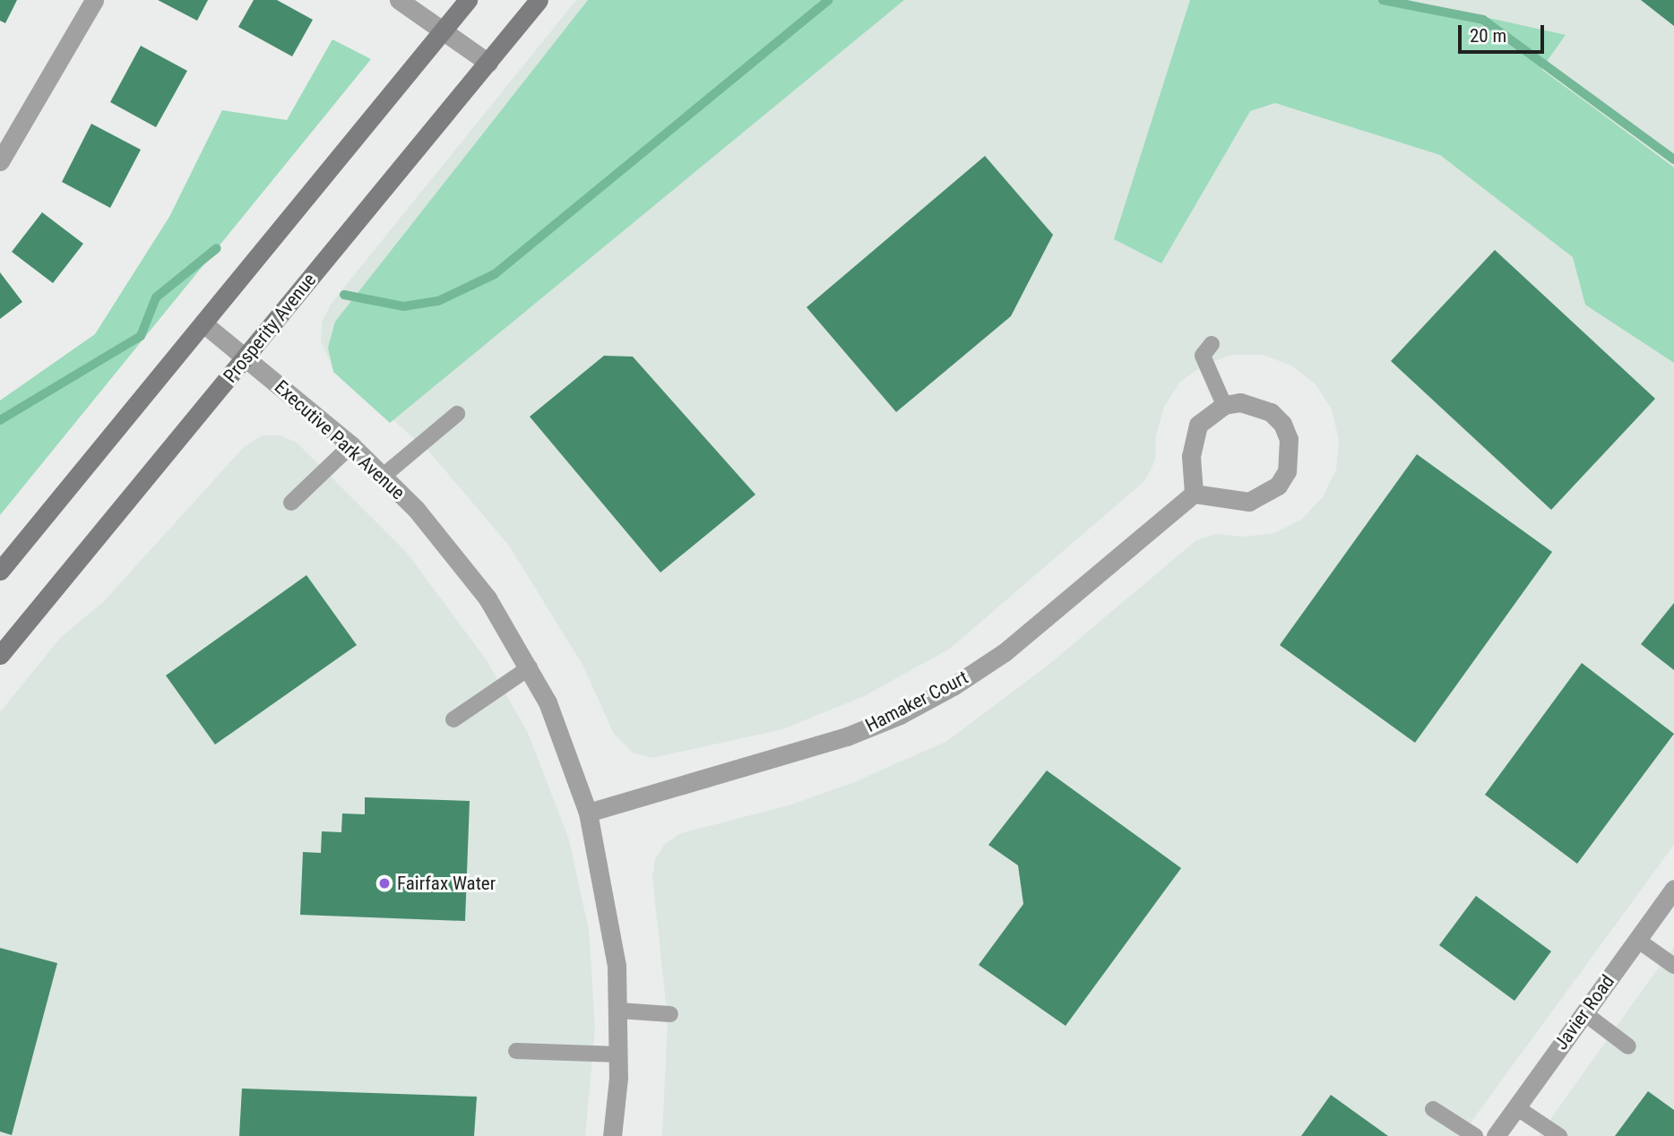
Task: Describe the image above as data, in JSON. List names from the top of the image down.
{
  "streets": {
    "main road": ["Prosperity Avenue"],
    "street": ["Executive Park Avenue", "Hamaker Court", "Javier Road"]
  },
  "crossings": [
    ["Prosperity Avenue", "Executive Park Avenue"],
    ["Executive Park Avenue", "Hamaker Court"]
  ],
  "places": ["Fairfax Water"],
  "scale_bar": "20 m"
}
